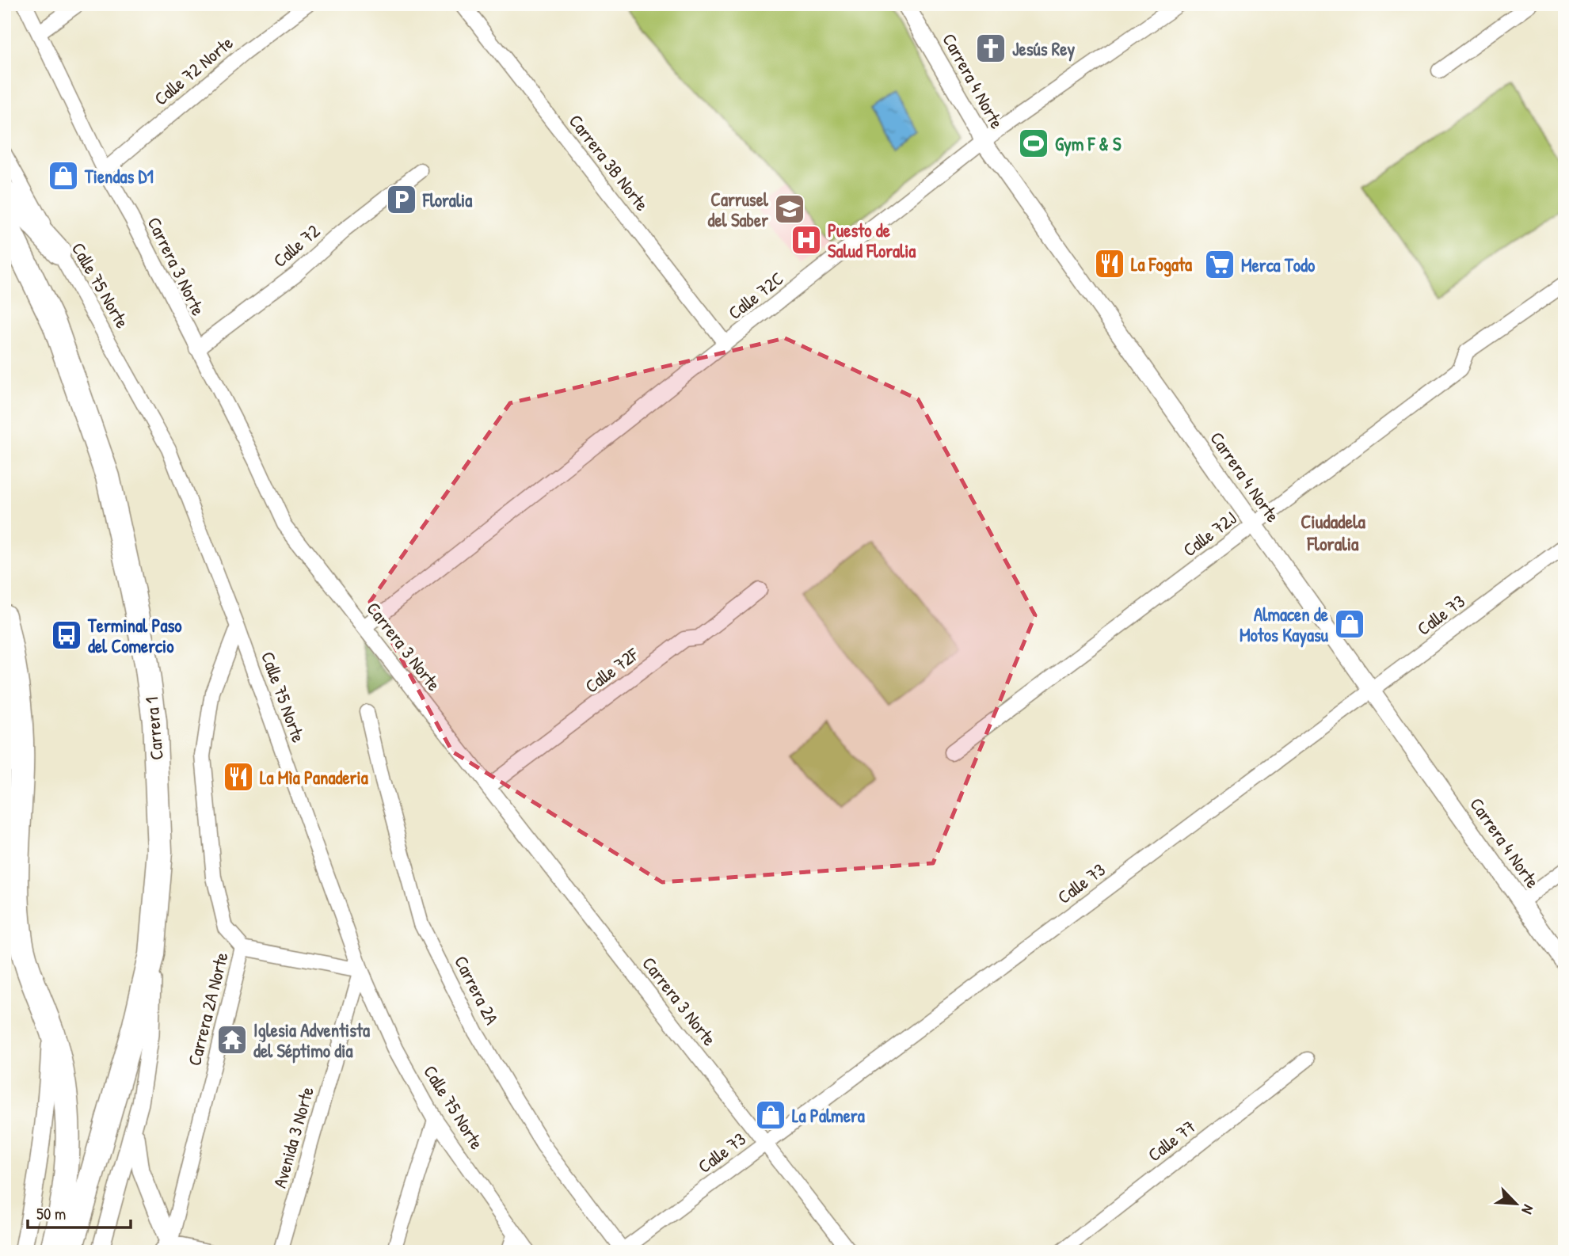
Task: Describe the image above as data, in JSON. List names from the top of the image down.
{
  "streets": {
    "highway": ["Carrera 1"],
    "street": [
      "Calle 72 Norte",
      "Carrera 4 Norte",
      "Carrera 3B Norte",
      "Calle 72",
      "Carrera 3 Norte",
      "Calle 75 Norte",
      "Calle 72C",
      "Calle 72J",
      "Calle 73",
      "Calle 72F",
      "Carrera 2A",
      "Carrera 2A Norte",
      "Avenida 3 Norte",
      "Calle 77"
    ]
  },
  "crossings": [
    ["Calle 72 Norte", "Carrera 3 Norte"],
    ["Carrera 4 Norte", "Calle 72C"],
    ["Carrera 4 Norte", "Calle 72J"],
    ["Carrera 4 Norte", "Calle 73"],
    ["Carrera 3B Norte", "Calle 72C"],
    ["Calle 72", "Carrera 3 Norte"],
    ["Carrera 3 Norte", "Calle 72C"],
    ["Carrera 3 Norte", "Calle 73"],
    ["Carrera 3 Norte", "Calle 72F"],
    ["Calle 75 Norte", "Carrera 2A Norte"],
    ["Calle 75 Norte", "Avenida 3 Norte"],
    ["Calle 73", "Carrera 2A"]
  ],
  "districts": ["Ciudadela Floralia"],
  "places": {
    "church": ["Jesús Rey"],
    "sports": ["Gym F & S"],
    "shop": ["Tiendas D1", "Almacen de Motos Kayasu", "La Palmera"],
    "parking": ["Floralia"],
    "school or university": ["Carrusel del Saber"],
    "hospital": ["Puesto de Salud Floralia"],
    "restaurant": ["La Fogata", "La Mìa Panaderia"],
    "supermarket": ["Merca Todo"],
    "bus stop": ["Terminal Paso del Comercio"],
    "temple": ["Iglesia Adventista del Séptimo dia"]
  },
  "scale_bar": "50 m",
  "north": "bottom right"
}
